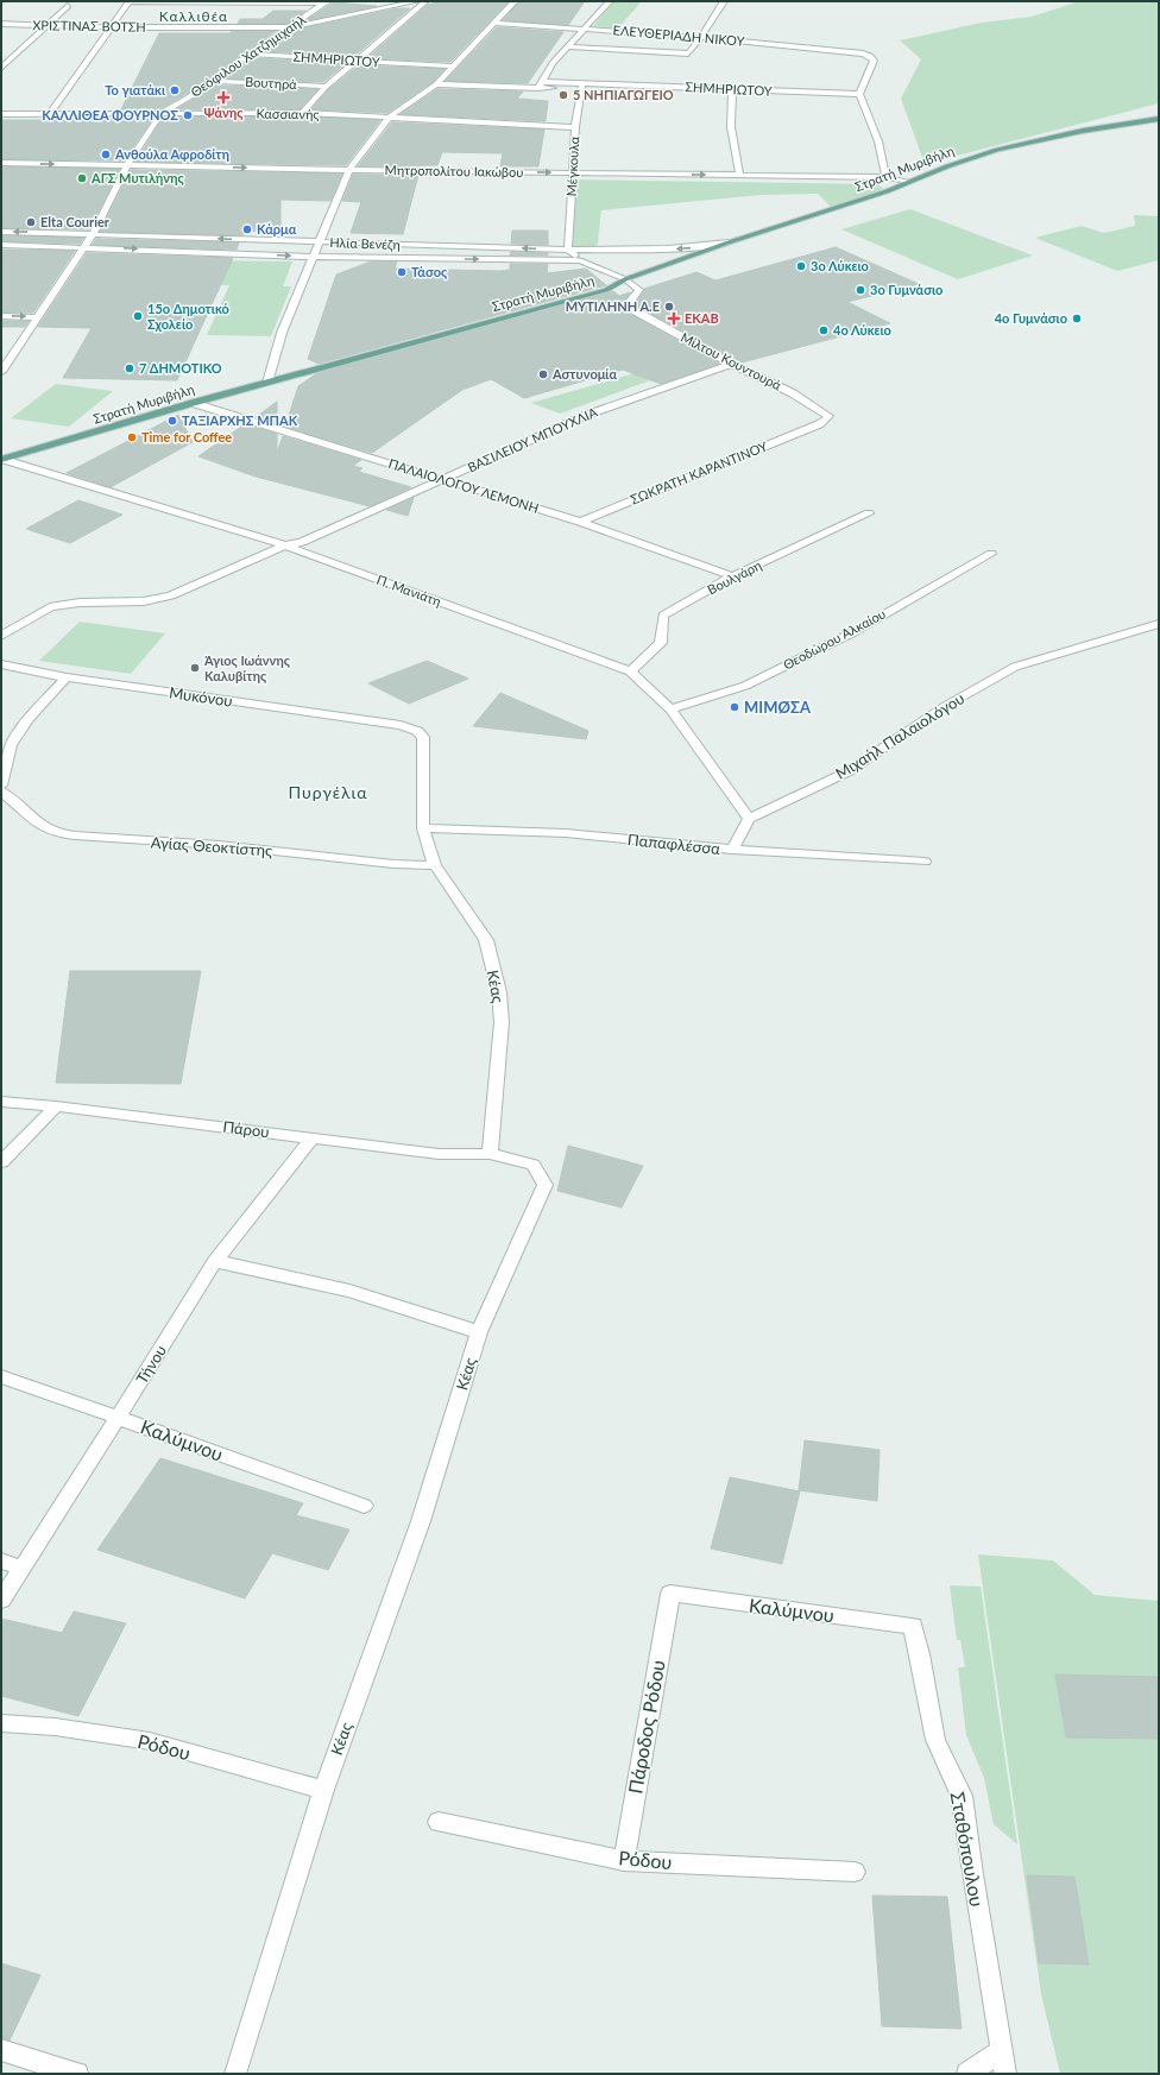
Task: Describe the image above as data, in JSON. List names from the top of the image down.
{
  "streets": {
    "main road": ["Στρατή Μυριβήλη"],
    "street": [
      "ΧΡΙΣΤΙΝΑΣ ΒΟΤΣΗ",
      "ΕΛΕΥΘΕΡΙΑΔΗ ΝΙΚΟΥ",
      "Θεόφιλου Χατζημιχαήλ",
      "ΣΗΜΗΡΙΩΤΟΥ",
      "Βουτηρά",
      "Κασσιανής",
      "Μέγκουλα",
      "Μητροπολίτου Ιακώβου",
      "Ηλία Βενέζη",
      "Μίλτου Κουντουρά",
      "ΒΑΣΙΛΕΙΟΥ ΜΠΟΥΧΛΙΑ",
      "ΣΩΚΡΑΤΗ ΚΑΡΑΝΤΙΝΟΥ",
      "ΠΑΛΑΙΟΛΟΓΟΥ ΛΕΜΟΝΗ",
      "Βουλγάρη",
      "Π. Μανιάτη",
      "Θεοδώρου Αλκαίου",
      "Μυκόνου",
      "Μιχαήλ Παλαιολόγου",
      "Παπαφλέσσα",
      "Αγίας Θεοκτίστης",
      "Κέας",
      "Πάρου",
      "Τήνου",
      "Καλύμνου",
      "Πάροδος Ρόδου",
      "Ρόδου",
      "Σταθόπουλου"
    ]
  },
  "crossings": [
    ["ΧΡΙΣΤΙΝΑΣ ΒΟΤΣΗ", "Θεόφιλου Χατζημιχαήλ"],
    ["ΕΛΕΥΘΕΡΙΑΔΗ ΝΙΚΟΥ", "ΣΗΜΗΡΙΩΤΟΥ"],
    ["Θεόφιλου Χατζημιχαήλ", "ΣΗΜΗΡΙΩΤΟΥ"],
    ["Θεόφιλου Χατζημιχαήλ", "Βουτηρά"],
    ["Θεόφιλου Χατζημιχαήλ", "Κασσιανής"],
    ["Θεόφιλου Χατζημιχαήλ", "Μητροπολίτου Ιακώβου"],
    ["Θεόφιλου Χατζημιχαήλ", "Ηλία Βενέζη"],
    ["ΣΗΜΗΡΙΩΤΟΥ", "Μέγκουλα"],
    ["Κασσιανής", "Μέγκουλα"],
    ["Μέγκουλα", "Μητροπολίτου Ιακώβου"],
    ["Μέγκουλα", "Ηλία Βενέζη"],
    ["Στρατή Μυριβήλη", "Μητροπολίτου Ιακώβου"],
    ["Στρατή Μυριβήλη", "Ηλία Βενέζη"],
    ["Στρατή Μυριβήλη", "Μίλτου Κουντουρά"],
    ["Στρατή Μυριβήλη", "ΠΑΛΑΙΟΛΟΓΟΥ ΛΕΜΟΝΗ"],
    ["Στρατή Μυριβήλη", "Π. Μανιάτη"],
    ["Ηλία Βενέζη", "Μίλτου Κουντουρά"],
    ["Μίλτου Κουντουρά", "ΒΑΣΙΛΕΙΟΥ ΜΠΟΥΧΛΙΑ"],
    ["Μίλτου Κουντουρά", "ΣΩΚΡΑΤΗ ΚΑΡΑΝΤΙΝΟΥ"],
    ["ΒΑΣΙΛΕΙΟΥ ΜΠΟΥΧΛΙΑ", "ΠΑΛΑΙΟΛΟΓΟΥ ΛΕΜΟΝΗ"],
    ["ΒΑΣΙΛΕΙΟΥ ΜΠΟΥΧΛΙΑ", "Π. Μανιάτη"],
    ["ΣΩΚΡΑΤΗ ΚΑΡΑΝΤΙΝΟΥ", "ΠΑΛΑΙΟΛΟΓΟΥ ΛΕΜΟΝΗ"],
    ["ΠΑΛΑΙΟΛΟΓΟΥ ΛΕΜΟΝΗ", "Βουλγάρη"],
    ["Βουλγάρη", "Π. Μανιάτη"],
    ["Π. Μανιάτη", "Θεοδώρου Αλκαίου"],
    ["Π. Μανιάτη", "Μιχαήλ Παλαιολόγου"],
    ["Μυκόνου", "Κέας"],
    ["Παπαφλέσσα", "Κέας"],
    ["Αγίας Θεοκτίστης", "Κέας"],
    ["Κέας", "Πάρου"],
    ["Κέας", "Ρόδου"],
    ["Πάρου", "Τήνου"],
    ["Τήνου", "Καλύμνου"],
    ["Καλύμνου", "Πάροδος Ρόδου"],
    ["Καλύμνου", "Σταθόπουλου"],
    ["Πάροδος Ρόδου", "Ρόδου"]
  ],
  "districts": ["Καλλιθέα", "Πυργέλια"],
  "places": {
    "other": [
      "Το γιατάκι",
      "5 ΝΗΠΙΑΓΩΓΕΙΟ",
      "ΚΑΛΛΙΘΕΑ ΦΟΥΡΝΟΣ",
      "Ανθούλα Αφροδίτη",
      "ΑΓΣ Μυτιλήνης",
      "Elta Courier",
      "Κάρμα",
      "3ο Λύκειο",
      "Τάσος",
      "3ο Γυμνάσιο",
      "ΜΥΤΙΛΗΝΗ Α.Ε",
      "15o Δημοτικό Σχολείο",
      "4ο Γυμνάσιο",
      "4ο Λύκειο",
      "7 ΔΗΜΟΤΙΚΟ",
      "Αστυνομία",
      "ΤΑΞΙΑΡΧΗΣ ΜΠΑΚ",
      "Time for Coffee",
      "Άγιος Ιωάννης Καλυβίτης",
      "MIMØΣΑ"
    ],
    "health": ["Ψάνης", "ΕΚΑΒ"]
  }
}
